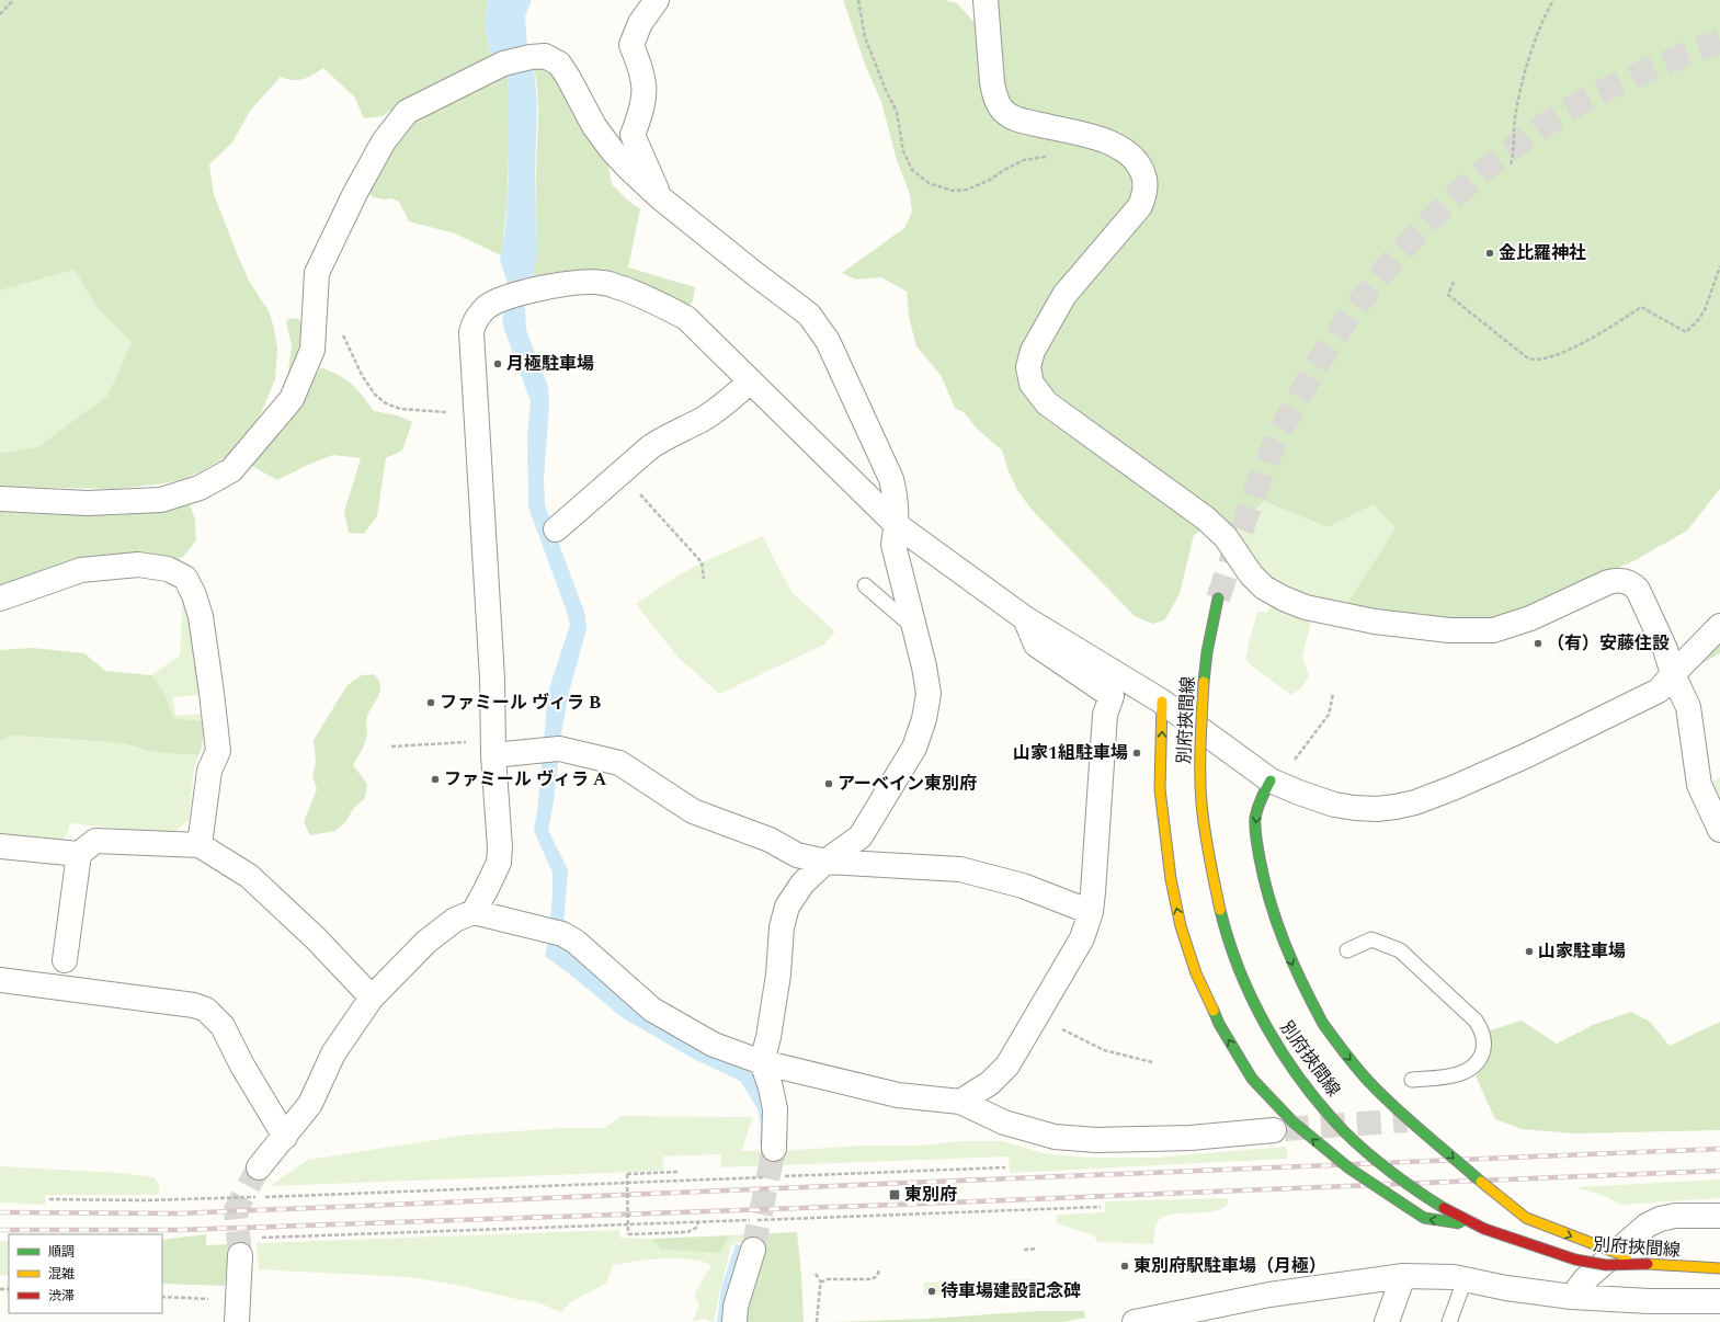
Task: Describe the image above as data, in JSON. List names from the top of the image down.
{
  "streets": {
    "main road": ["別府挾間線"]
  },
  "places": {
    "other": [
      "金比羅神社",
      "月極駐車場",
      "（有）安藤住設",
      "ファミール ヴィラ B",
      "山家1組駐車場",
      "ファミール ヴィラ A",
      "アーベイン東別府",
      "山家駐車場",
      "東別府駅駐車場（月極）",
      "待車場建設記念碑"
    ],
    "transit": ["東別府"]
  },
  "legend": ["順調", "混雑", "渋滞"]
}
